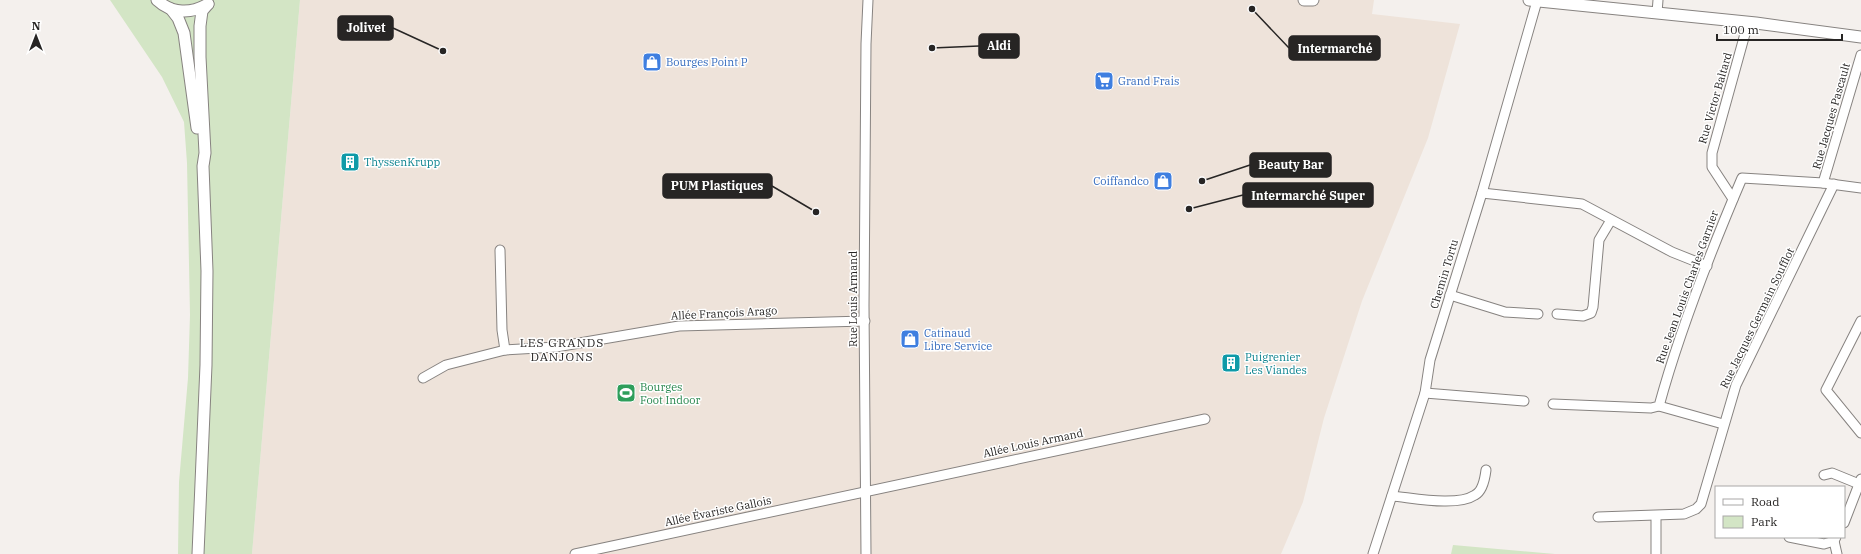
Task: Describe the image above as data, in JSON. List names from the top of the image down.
{
  "streets": {
    "street": [
      "Rue Victor Baltard",
      "Rue Jacques Pascault",
      "Chemin Tortu",
      "Rue Jean Louis Charles Garnier",
      "Rue Louis Armand",
      "Allée François Arago",
      "Rue Jacques Germain Soufflot",
      "Allée Louis Armand",
      "Allée Évariste Gallois"
    ]
  },
  "crossings": [
    ["Rue Victor Baltard", "Rue Jean Louis Charles Garnier"],
    ["Rue Jacques Pascault", "Rue Jean Louis Charles Garnier"],
    ["Rue Louis Armand", "Allée François Arago"],
    ["Rue Louis Armand", "Allée Louis Armand"],
    ["Rue Louis Armand", "Allée Évariste Gallois"],
    ["Allée Louis Armand", "Allée Évariste Gallois"]
  ],
  "districts": ["LES GRANDS DANJONS"],
  "places": {
    "other": [
      "Intermarché",
      "Aldi",
      "Jolivet",
      "Beauty Bar",
      "Intermarché Super",
      "PUM Plastiques"
    ],
    "shop": ["Bourges Point P", "Coiffandco", "Catinaud Libre Service"],
    "supermarket": ["Grand Frais"],
    "building": ["ThyssenKrupp", "Puigrenier Les Viandes"],
    "sports": ["Bourges Foot Indoor"]
  },
  "legend": ["Road", "Park"],
  "scale_bar": "100 m",
  "north": "top"
}
